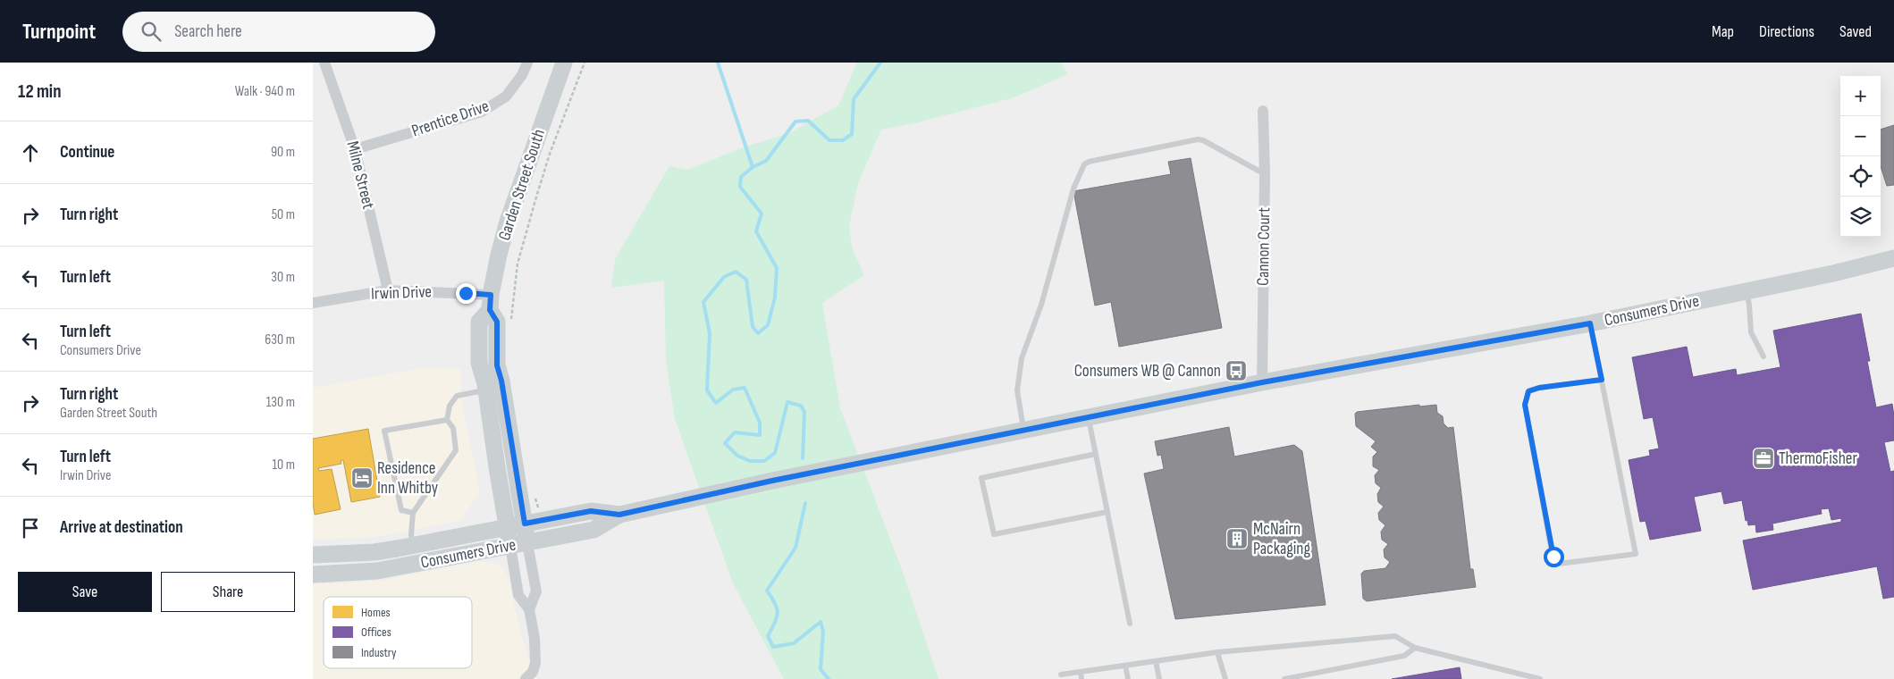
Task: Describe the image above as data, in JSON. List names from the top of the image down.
{
  "streets": {
    "main road": ["Garden Street South", "Consumers Drive"],
    "street": [
      "Prentice Drive",
      "Milne Street",
      "Cannon Court",
      "Irwin Drive"
    ]
  },
  "crossings": [
    ["Prentice Drive", "Milne Street"],
    ["Milne Street", "Irwin Drive"],
    ["Garden Street South", "Irwin Drive"],
    ["Garden Street South", "Consumers Drive"],
    ["Cannon Court", "Consumers Drive"]
  ],
  "places": {
    "bus stop": ["Consumers WB @ Cannon"],
    "office": ["ThermoFisher"],
    "hotel": ["Residence Inn Whitby"],
    "building": ["McNairn Packaging"]
  },
  "legend": ["Homes", "Offices", "Industry"],
  "page": {
    "header": "Turnpoint",
    "search": "Search here",
    "nav": ["Map", "Directions", "Saved"],
    "heading": ["12 min", "Walk · 940 m"],
    "map_buttons": ["+", "−"],
    "list": [
      ["Continue", "90 m"],
      ["Turn right", "50 m"],
      ["Turn left", "30 m"],
      ["Turn left", "Consumers Drive", "630 m"],
      ["Turn right", "Garden Street South", "130 m"],
      ["Turn left", "Irwin Drive", "10 m"],
      "Arrive at destination"
    ],
    "buttons": ["Save", "Share"]
  }
}
